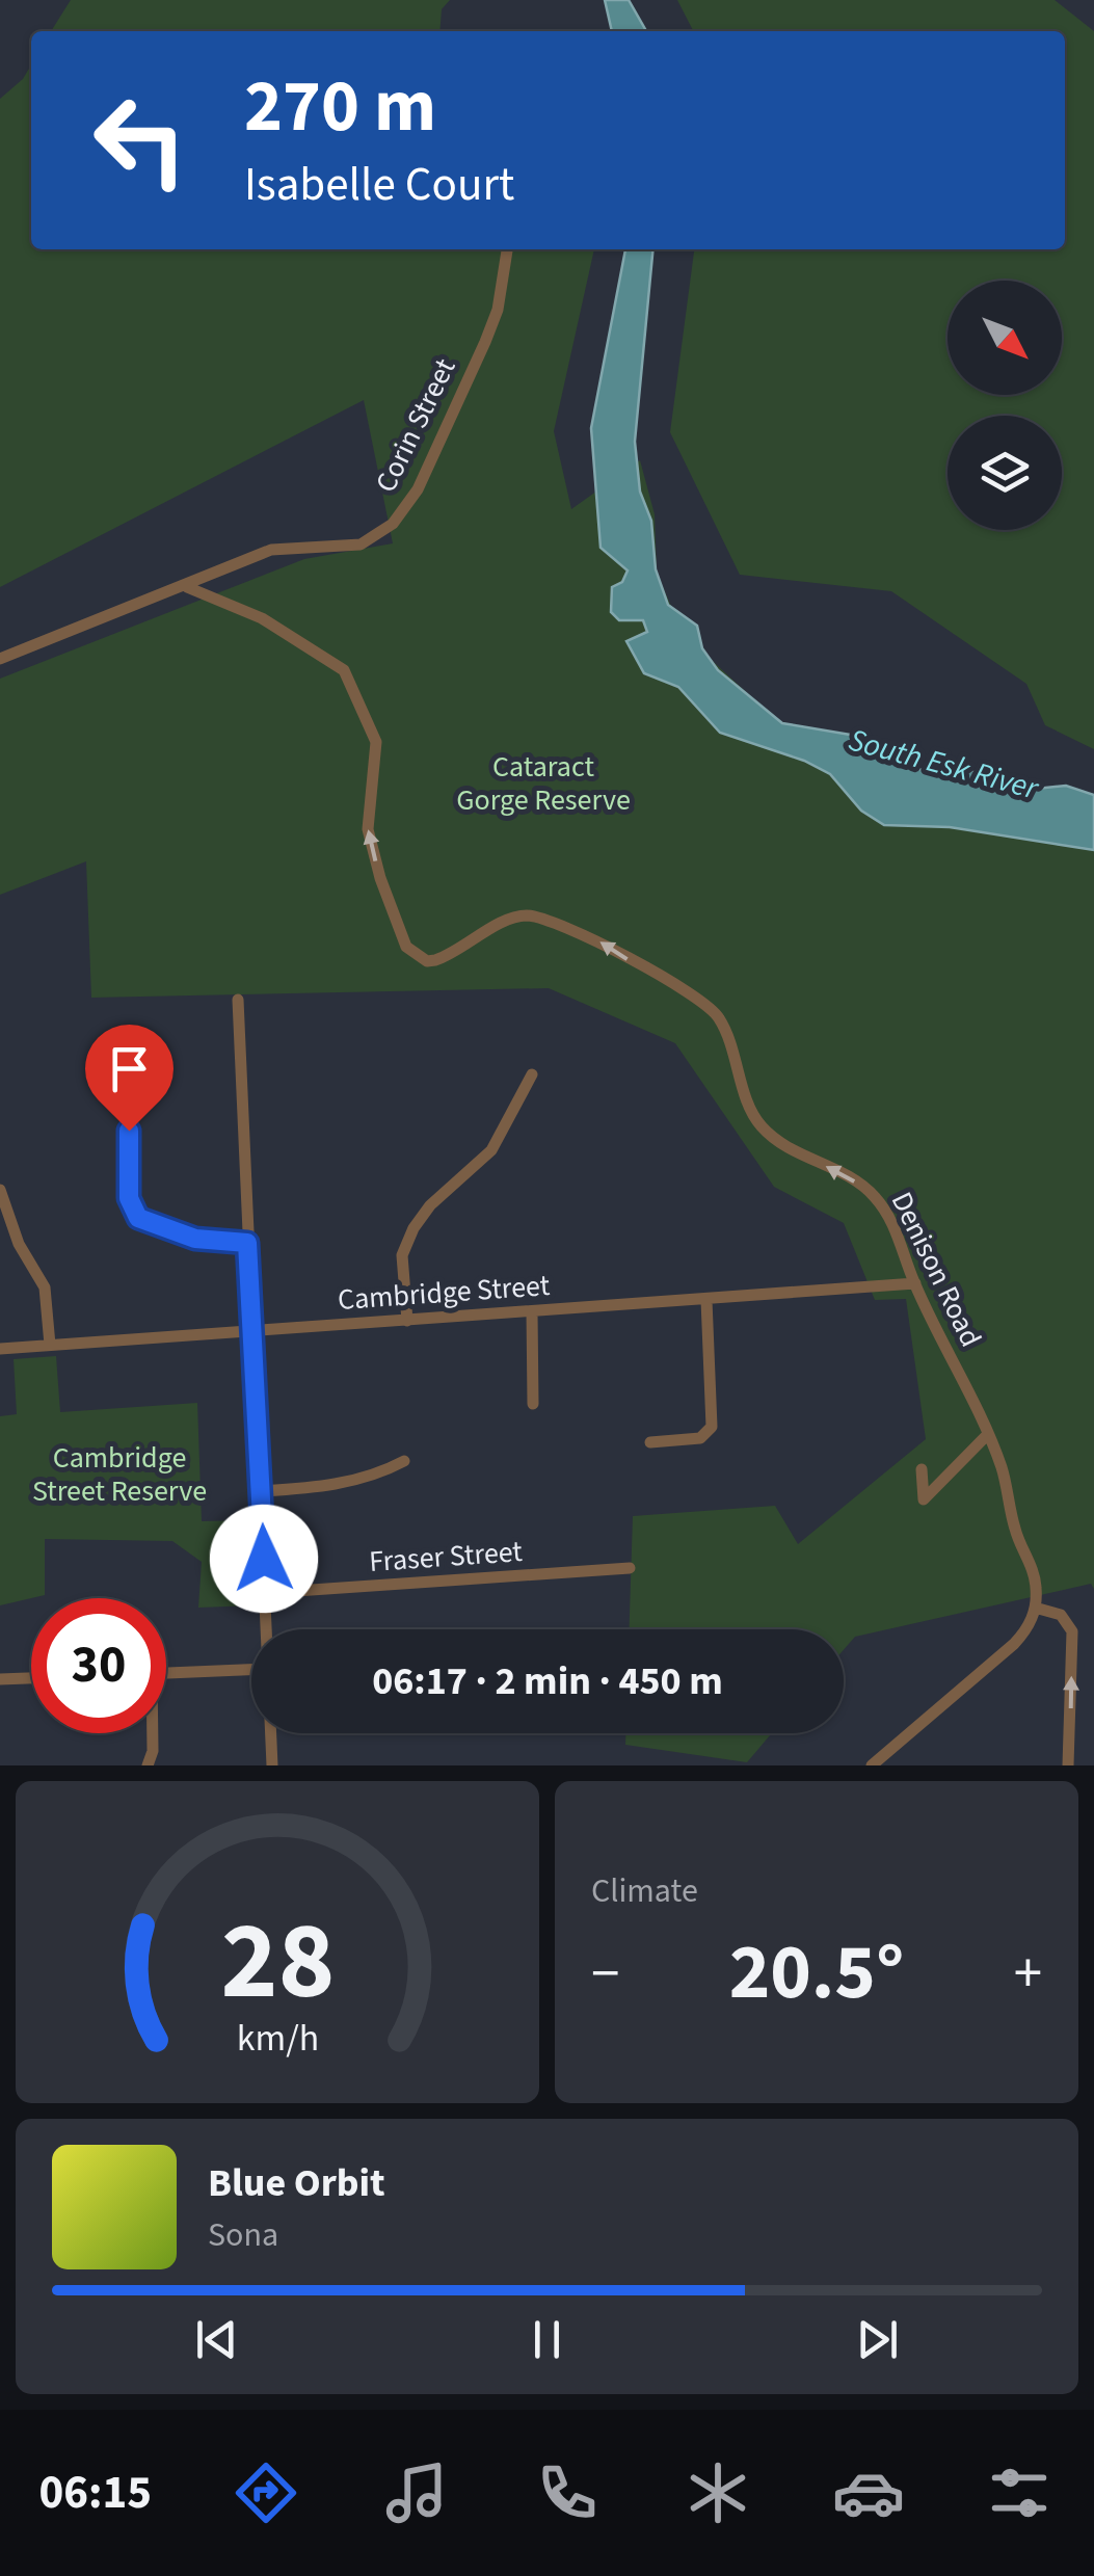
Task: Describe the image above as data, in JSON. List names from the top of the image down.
{
  "streets": {
    "street": [
      "Corin Street",
      "Denison Road",
      "Cambridge Street",
      "Fraser Street"
    ]
  },
  "crossings": [
    ["Corin Street", "Denison Road"],
    ["Denison Road", "Cambridge Street"]
  ],
  "one_way": ["Denison Road"],
  "water": ["South Esk River"],
  "parks": ["Cataract Gorge Reserve", "Cambridge Street Reserve"],
  "north": "bottom right",
  "page": {
    "turn": ["270 m", "Isabelle Court"],
    "limit": "30",
    "trip": "06:17 · 2 min · 450 m",
    "tile": "Climate",
    "heat": ["−", "20.5°", "+"],
    "song": ["Blue Orbit", "Sona"],
    "tabs": "06:15",
    "gauge": ["28", "km/h"]
  }
}
